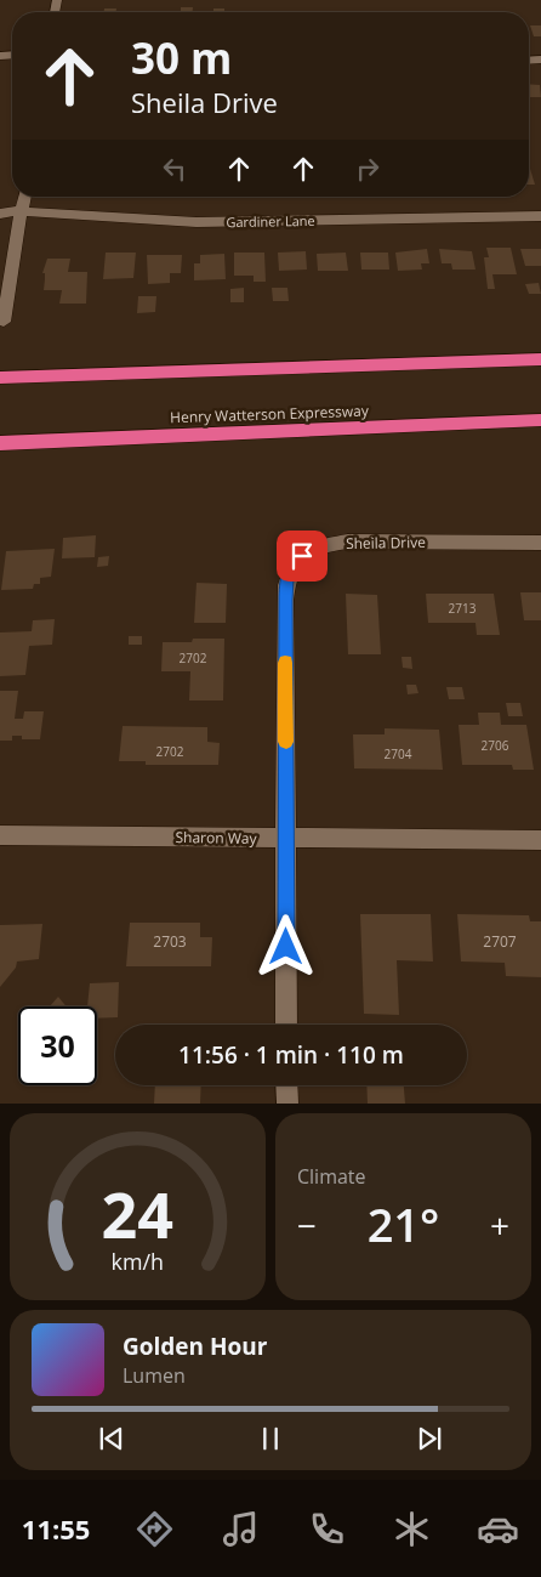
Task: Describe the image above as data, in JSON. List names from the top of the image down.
{
  "streets": {
    "highway": ["Henry Watterson Expressway"],
    "street": ["Gardiner Lane", "Sheila Drive", "Sharon Way"]
  },
  "crossings": [
    ["Sheila Drive", "Sharon Way"]
  ],
  "house_numbers": [
    "2713",
    "2702",
    "2706",
    "2702",
    "2704",
    "2703",
    "2707"
  ],
  "page": {
    "turn": ["30 m", "Sheila Drive"],
    "limit": "30",
    "trip": "11:56 · 1 min · 110 m",
    "tile": "Climate",
    "heat": ["−", "21°", "+"],
    "song": ["Golden Hour", "Lumen"],
    "tabs": "11:55",
    "gauge": ["24", "km/h"]
  }
}
